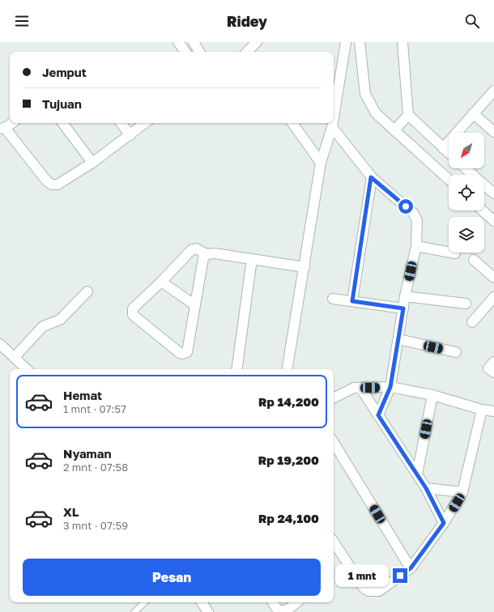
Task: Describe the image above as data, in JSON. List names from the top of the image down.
{
  "north": "bottom left",
  "page": {
    "header": "Ridey",
    "banner": ["Jemput", "Tujuan"],
    "list": [
      {
        "name": "Hemat",
        "note": "1 mnt · 07:57",
        "value": "Rp 14,200"
      },
      {
        "name": "Nyaman",
        "note": "2 mnt · 07:58",
        "value": "Rp 19,200"
      },
      {
        "name": "XL",
        "note": "3 mnt · 07:59",
        "value": "Rp 24,100"
      }
    ],
    "buttons": "Pesan",
    "bubble": "1 mnt"
  }
}
